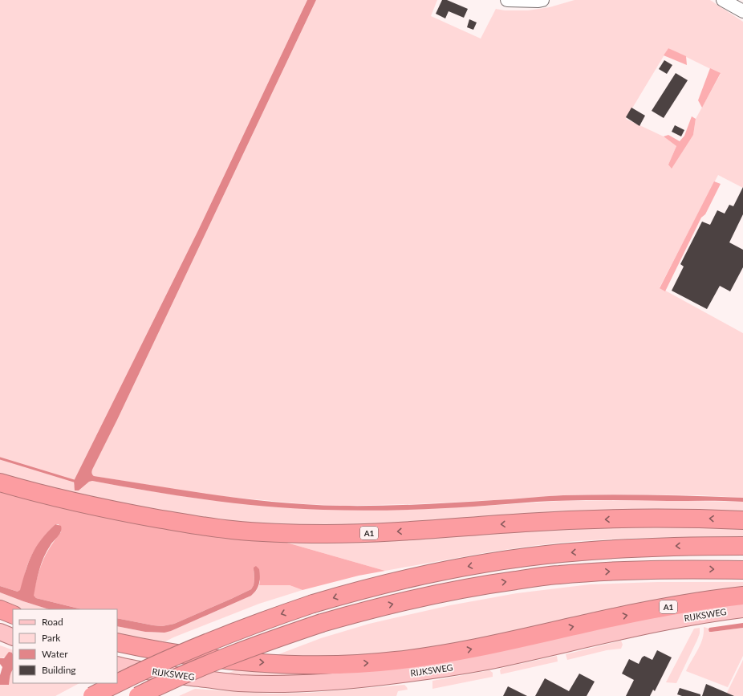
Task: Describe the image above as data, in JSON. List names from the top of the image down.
{
  "streets": {
    "highway": ["A1"],
    "main road": ["RIJKSWEG"]
  },
  "legend": [
    "Road",
    "Park",
    "Water",
    "Building"
  ]
}
